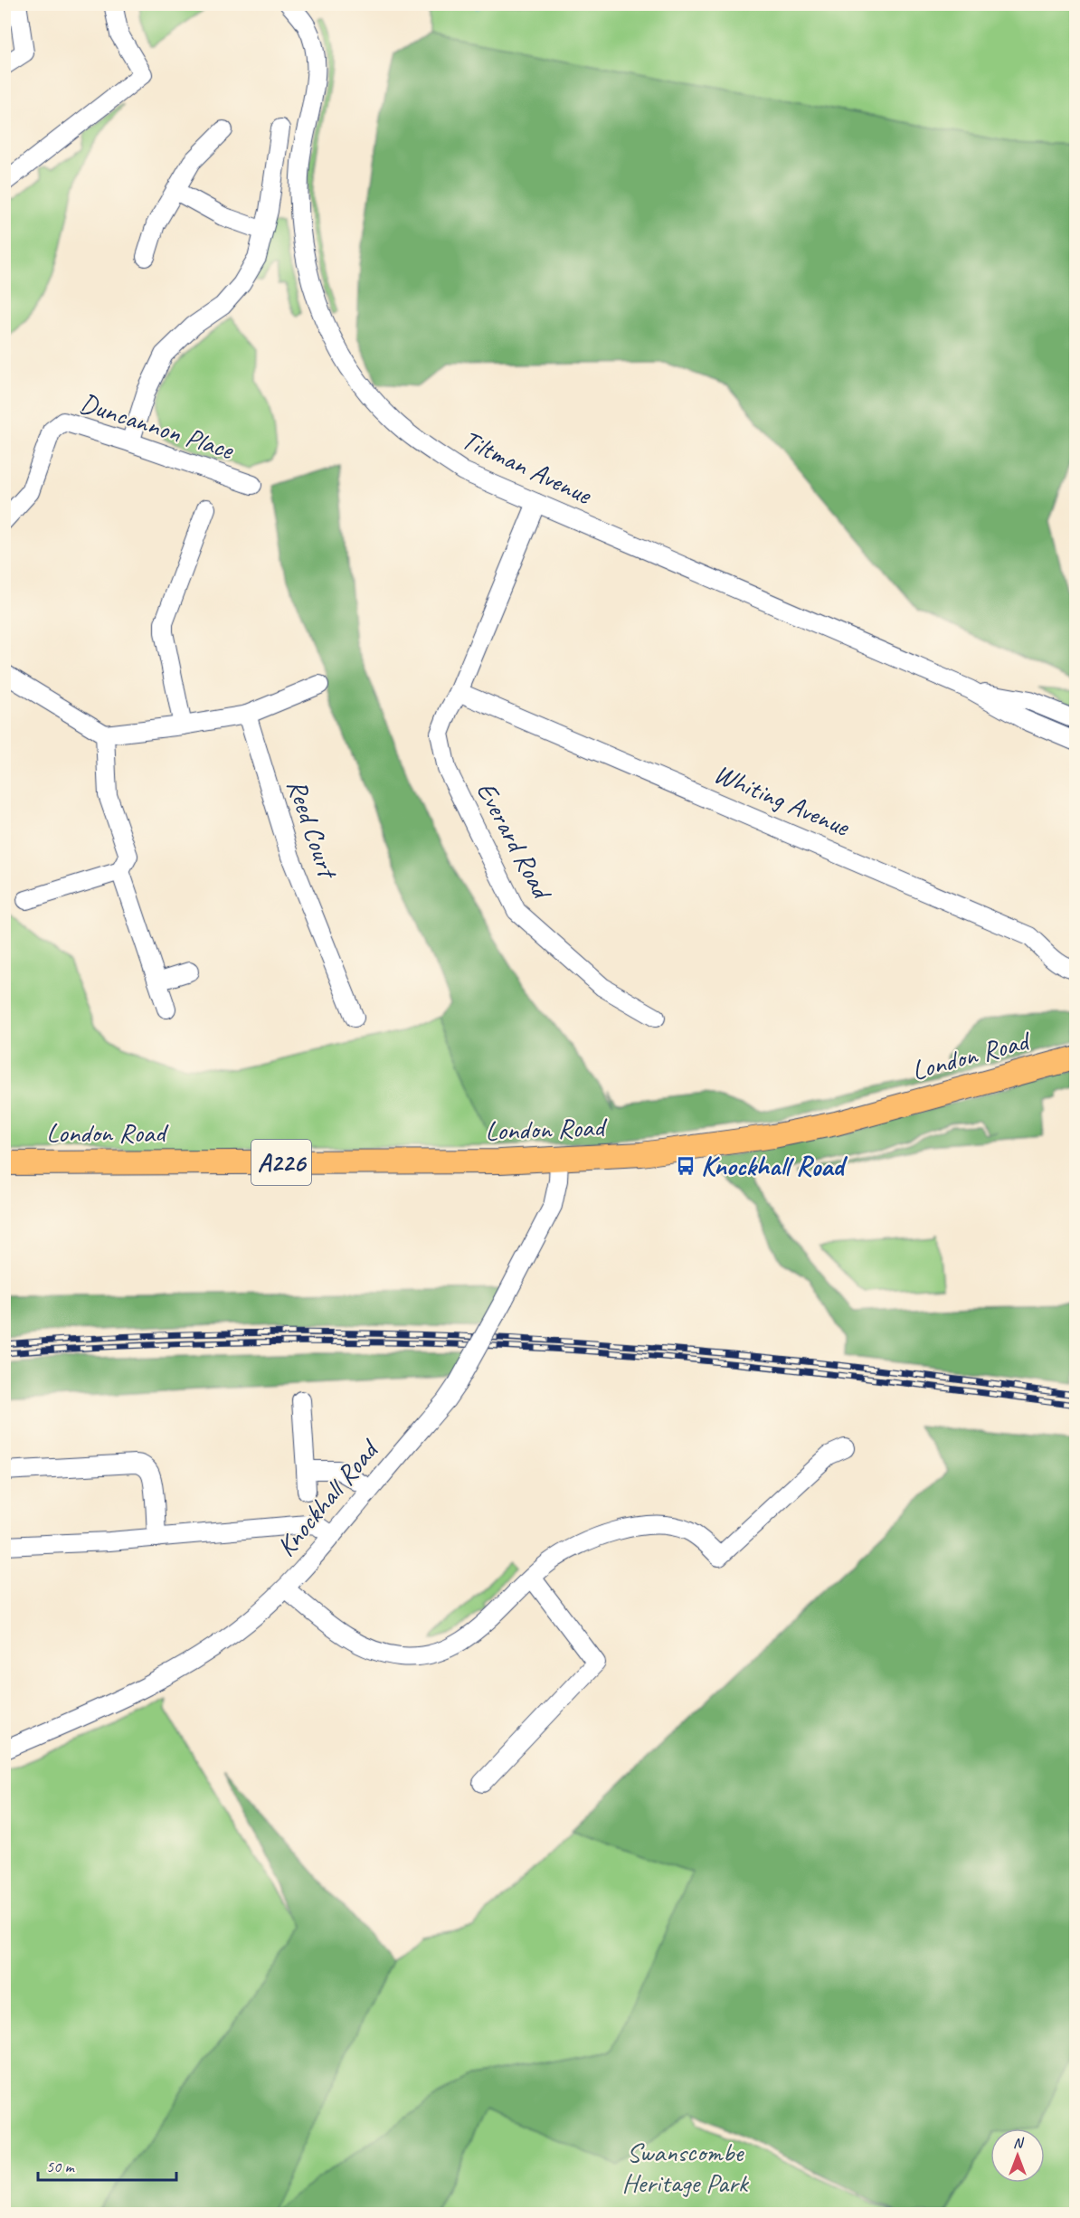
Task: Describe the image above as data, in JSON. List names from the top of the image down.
{
  "streets": {
    "main road": ["London Road", "A226"],
    "street": [
      "Duncannon Place",
      "Tiltman Avenue",
      "Whiting Avenue",
      "Reed Court",
      "Everard Road",
      "Knockhall Road"
    ]
  },
  "crossings": [
    ["Tiltman Avenue", "Everard Road"],
    ["Whiting Avenue", "Everard Road"],
    ["London Road", "Knockhall Road"]
  ],
  "parks": ["Swanscombe Heritage Park"],
  "places": {
    "bus stop": ["Knockhall Road"]
  },
  "scale_bar": "50 m",
  "north": "top"
}
